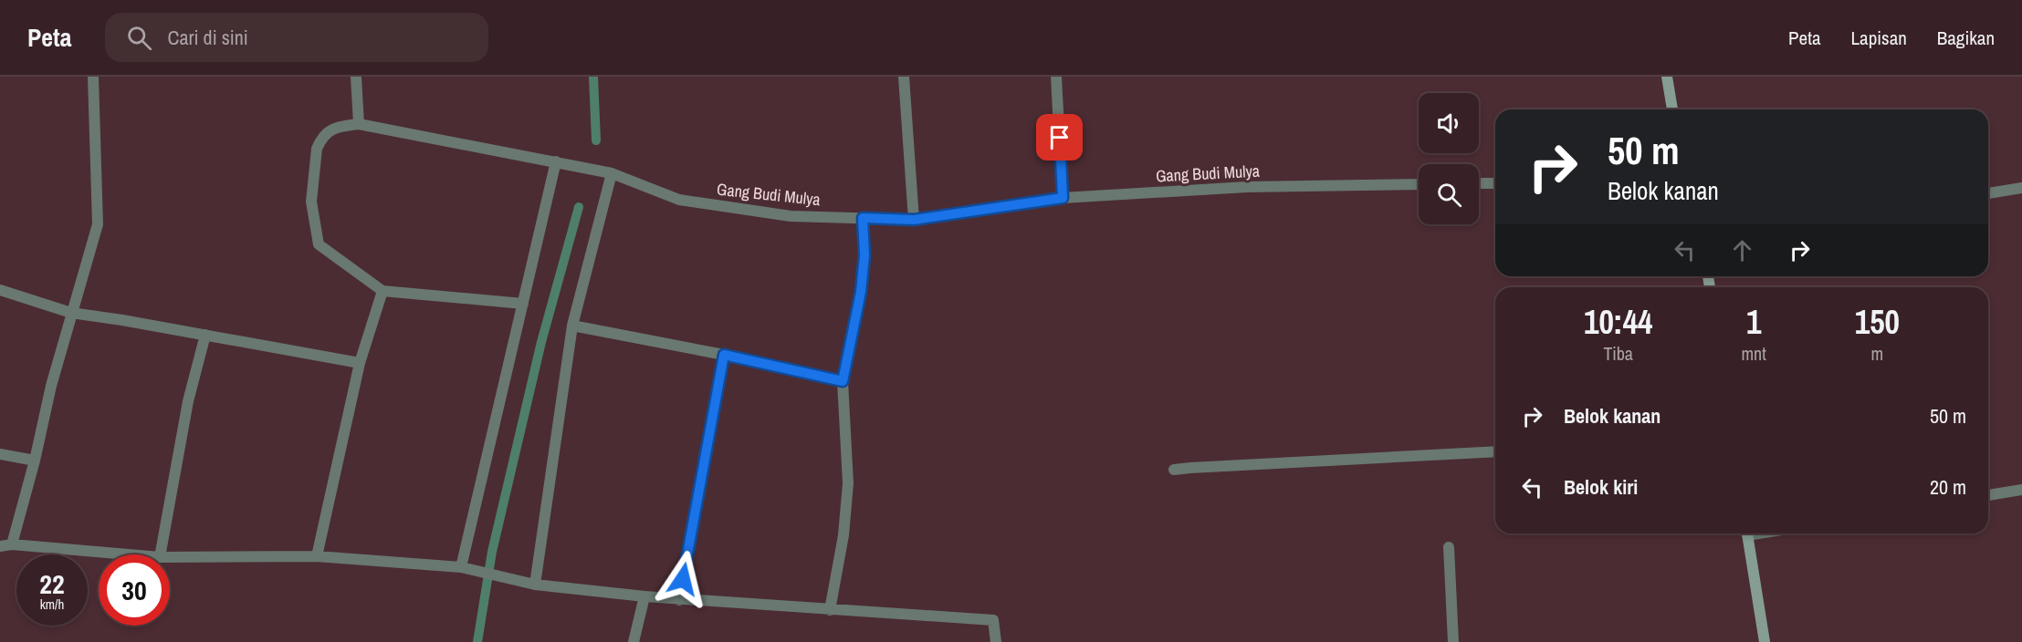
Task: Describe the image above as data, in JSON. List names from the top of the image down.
{
  "streets": {
    "street": ["Gang Budi Mulya"]
  },
  "page": {
    "header": "Peta",
    "search": "Cari di sini",
    "nav": ["Peta", "Lapisan", "Bagikan"],
    "turn": ["50 m", "Belok kanan"],
    "eta": [
      "10:44",
      "Tiba",
      "1",
      "mnt",
      "150",
      "m"
    ],
    "list": [
      {
        "name": "Belok kanan",
        "value": "50 m"
      },
      {
        "name": "Belok kiri",
        "value": "20 m"
      }
    ],
    "speed": "22 km/h",
    "limit": "30"
  }
}
